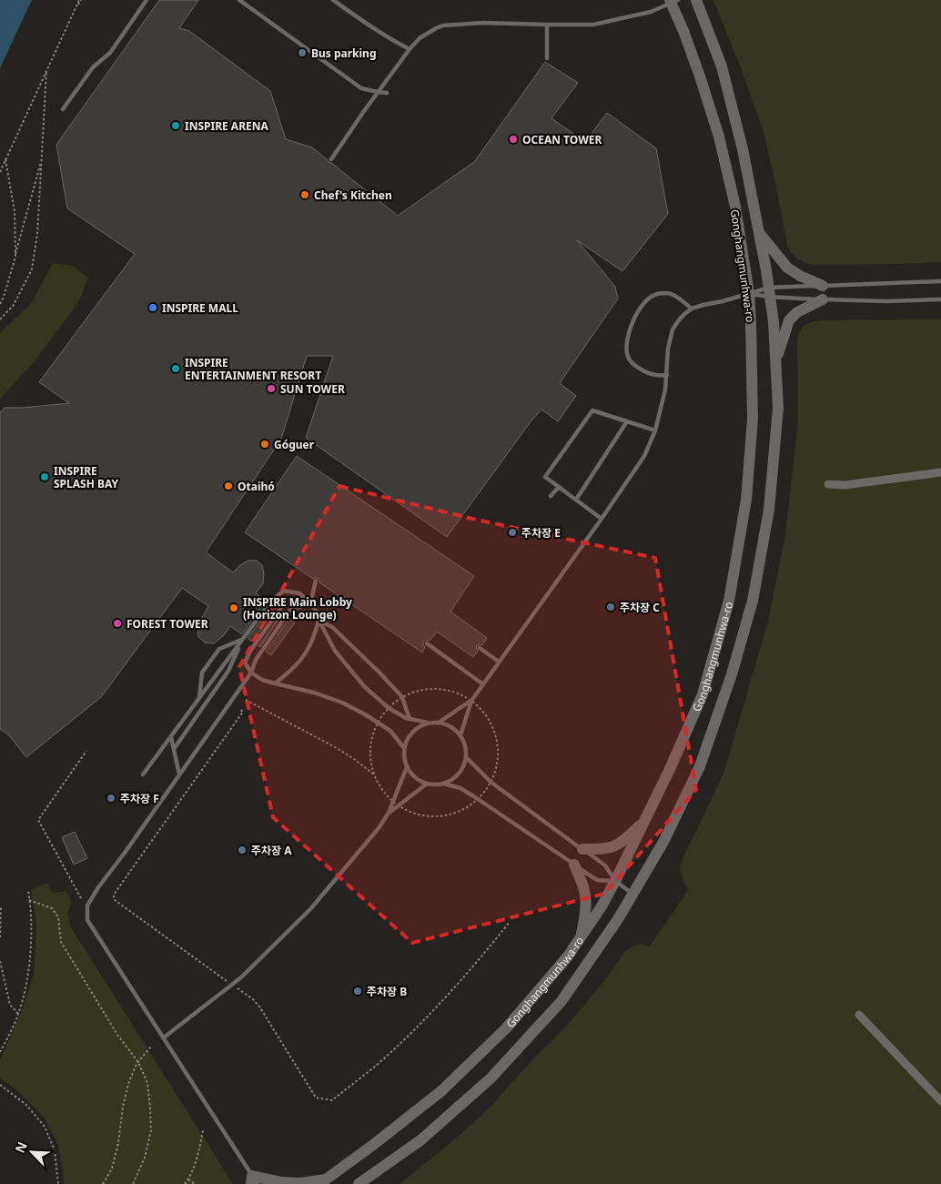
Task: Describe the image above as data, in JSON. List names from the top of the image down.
{
  "streets": {
    "street": ["Gonghangmunhwa-ro"]
  },
  "places": [
    "Bus parking",
    "INSPIRE ARENA",
    "OCEAN TOWER",
    "Chef's Kitchen",
    "INSPIRE MALL",
    "INSPIRE ENTERTAINMENT RESORT",
    "SUN TOWER",
    "Góguer",
    "INSPIRE SPLASH BAY",
    "Otaihó",
    "주차장 E",
    "주차장 C",
    "INSPIRE Main Lobby (Horizon Lounge)",
    "FOREST TOWER",
    "주차장 F",
    "주차장 A",
    "주차장 B"
  ],
  "north": "top left"
}
